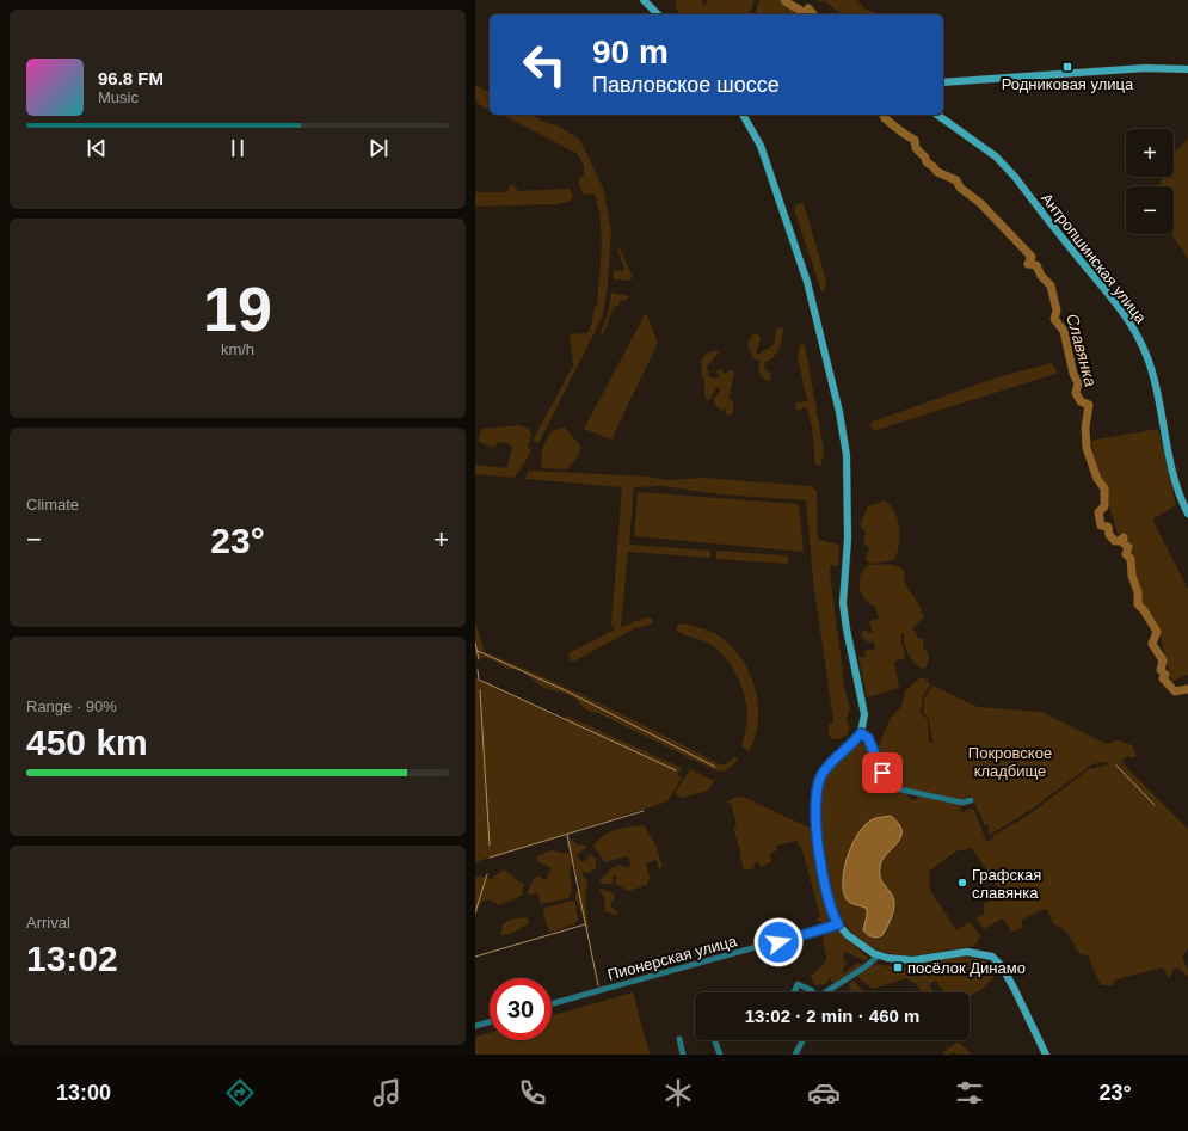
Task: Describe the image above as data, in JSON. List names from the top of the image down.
{
  "streets": {
    "main road": ["Антропшинская улица"],
    "street": ["Пионерская улица"]
  },
  "water": ["Славянка"],
  "parks": ["Покровское кладбище"],
  "places": {
    "transit": ["Родниковая улица", "посёлок Динамо"],
    "other": ["Графская славянка"]
  },
  "page": {
    "turn": ["90 m", "Павловское шоссе"],
    "song": ["96.8 FM", "Music"],
    "map_buttons": ["+", "−"],
    "tile": [
      ["19", "km/h"],
      "Climate",
      ["Range · 90%", "450 km"],
      ["Arrival", "13:02"]
    ],
    "heat": ["−", "23°", "+"],
    "limit": "30",
    "trip": "13:02 · 2 min · 460 m",
    "tabs": ["13:00", "23°"]
  }
}
